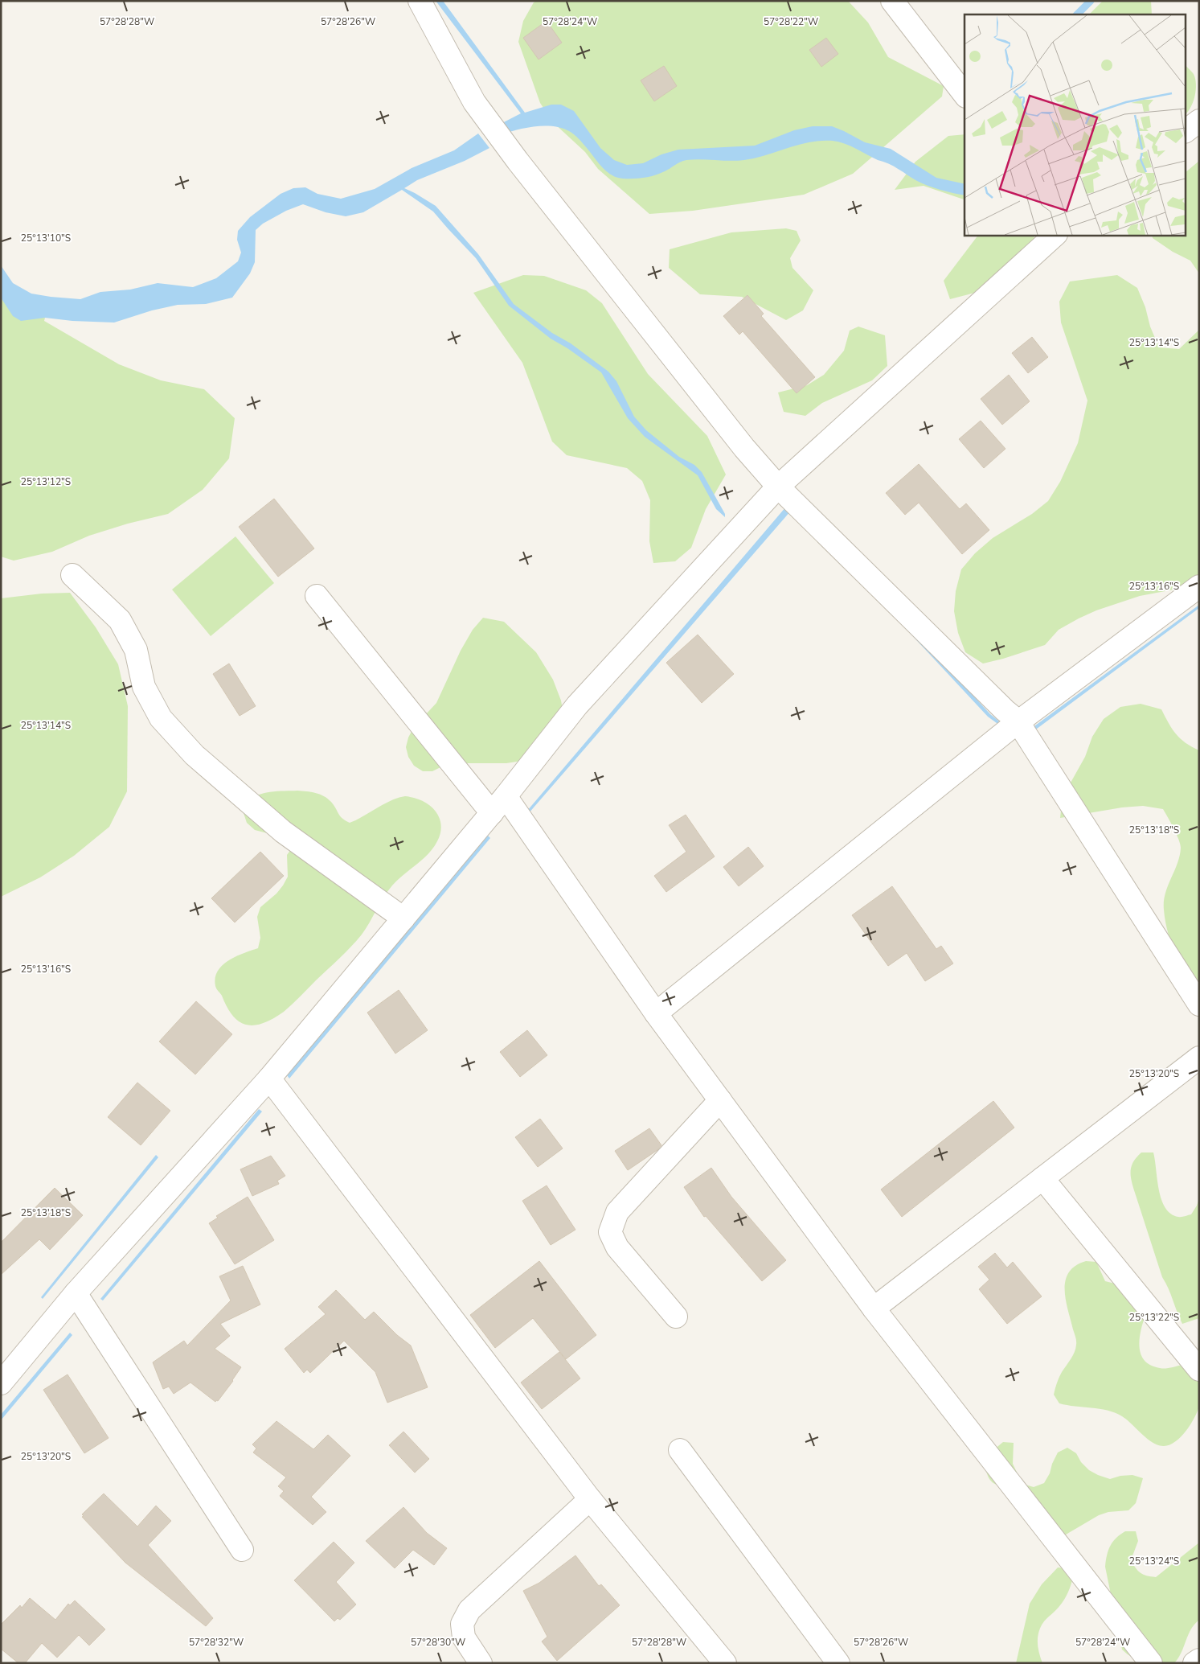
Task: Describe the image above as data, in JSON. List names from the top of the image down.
{
  "coordinates": [
    "57°28'28\"W",
    "57°28'26\"W",
    "57°28'24\"W",
    "57°28'22\"W",
    "25°13'10\"S",
    "25°13'14\"S",
    "25°13'12\"S",
    "25°13'16\"S",
    "25°13'18\"S",
    "25°13'20\"S",
    "25°13'22\"S",
    "25°13'24\"S",
    "57°28'32\"W",
    "57°28'30\"W"
  ]
}
